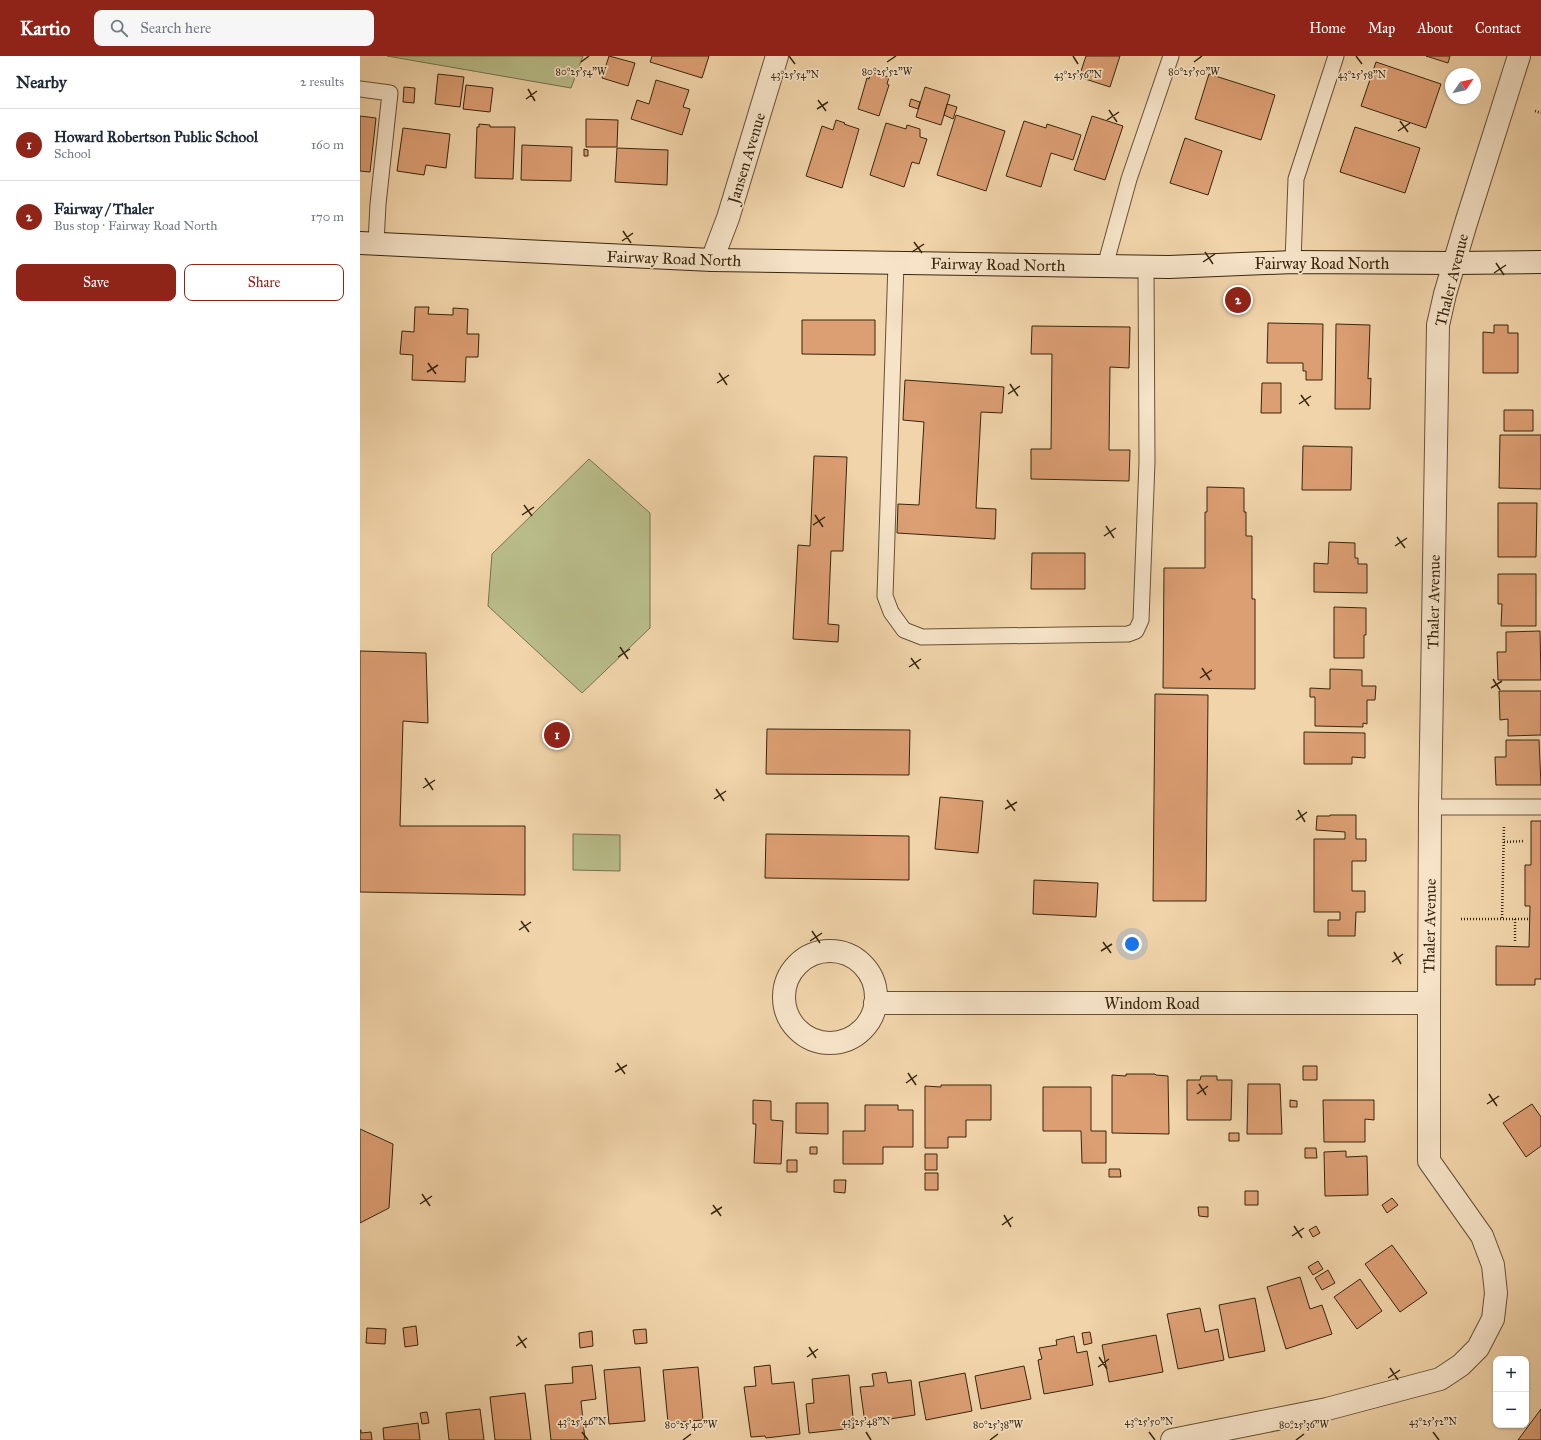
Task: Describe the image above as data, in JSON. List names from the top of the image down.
{
  "streets": {
    "street": [
      "Jansen Avenue",
      "Fairway Road North",
      "Thaler Avenue",
      "Windom Road"
    ]
  },
  "crossings": [
    ["Jansen Avenue", "Fairway Road North"],
    ["Fairway Road North", "Thaler Avenue"],
    ["Thaler Avenue", "Windom Road"]
  ],
  "north": "top right",
  "page": {
    "header": "Kartio",
    "search": "Search here",
    "nav": [
      "Home",
      "Map",
      "About",
      "Contact"
    ],
    "heading": ["Nearby", "2 results"],
    "list": [
      {
        "mark": "1",
        "name": "Howard Robertson Public School",
        "note": "School",
        "value": "160 m"
      },
      {
        "mark": "2",
        "name": "Fairway / Thaler",
        "note": "Bus stop · Fairway Road North",
        "value": "170 m"
      }
    ],
    "buttons": ["Save", "Share"],
    "pins": ["2", "1"],
    "map_buttons": ["+", "−"]
  },
  "coordinates": [
    "80°25'54\"W",
    "80°25'50\"W",
    "80°25'52\"W",
    "43°25'54\"N",
    "43°25'56\"N",
    "43°25'58\"N",
    "43°25'46\"N",
    "43°25'48\"N",
    "43°25'50\"N",
    "43°25'52\"N",
    "80°25'40\"W",
    "80°25'38\"W",
    "80°25'36\"W"
  ]
}
